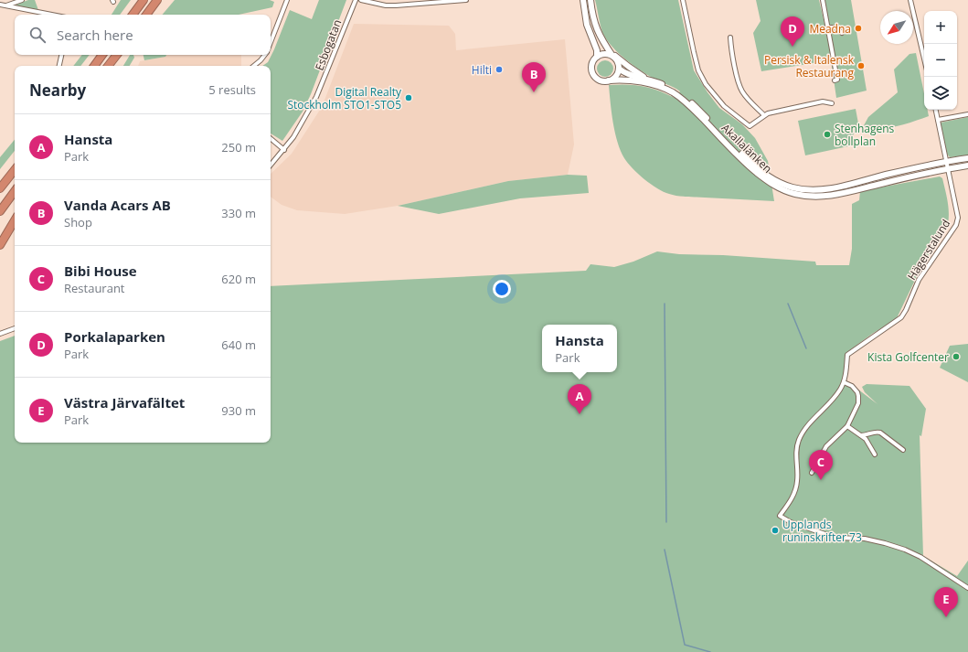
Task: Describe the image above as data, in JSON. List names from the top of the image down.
{
  "streets": {
    "main road": ["Akallalänken"],
    "street": ["Esbogatan", "Hägerstalund"]
  },
  "crossings": [
    ["Akallalänken", "Hägerstalund"]
  ],
  "places": [
    "Meadna",
    "Persisk & Italensk Restaurang",
    "Hilti",
    "Digital Realty Stockholm STO1-STO5",
    "Stenhagens bollplan",
    "Kista Golfcenter",
    "Upplands runinskrifter 73"
  ],
  "north": "bottom left",
  "page": {
    "map_buttons": ["+", "−"],
    "search": "Search here",
    "pins": [
      "D",
      "B",
      "A",
      "C",
      "E"
    ],
    "heading": ["Nearby", "5 results"],
    "list": [
      {
        "mark": "A",
        "name": "Hansta",
        "note": "Park",
        "value": "250 m"
      },
      {
        "mark": "B",
        "name": "Vanda Acars AB",
        "note": "Shop",
        "value": "330 m"
      },
      {
        "mark": "C",
        "name": "Bibi House",
        "note": "Restaurant",
        "value": "620 m"
      },
      {
        "mark": "D",
        "name": "Porkalaparken",
        "note": "Park",
        "value": "640 m"
      },
      {
        "mark": "E",
        "name": "Västra Järvafältet",
        "note": "Park",
        "value": "930 m"
      }
    ],
    "popup": ["Hansta", "Park"]
  }
}
